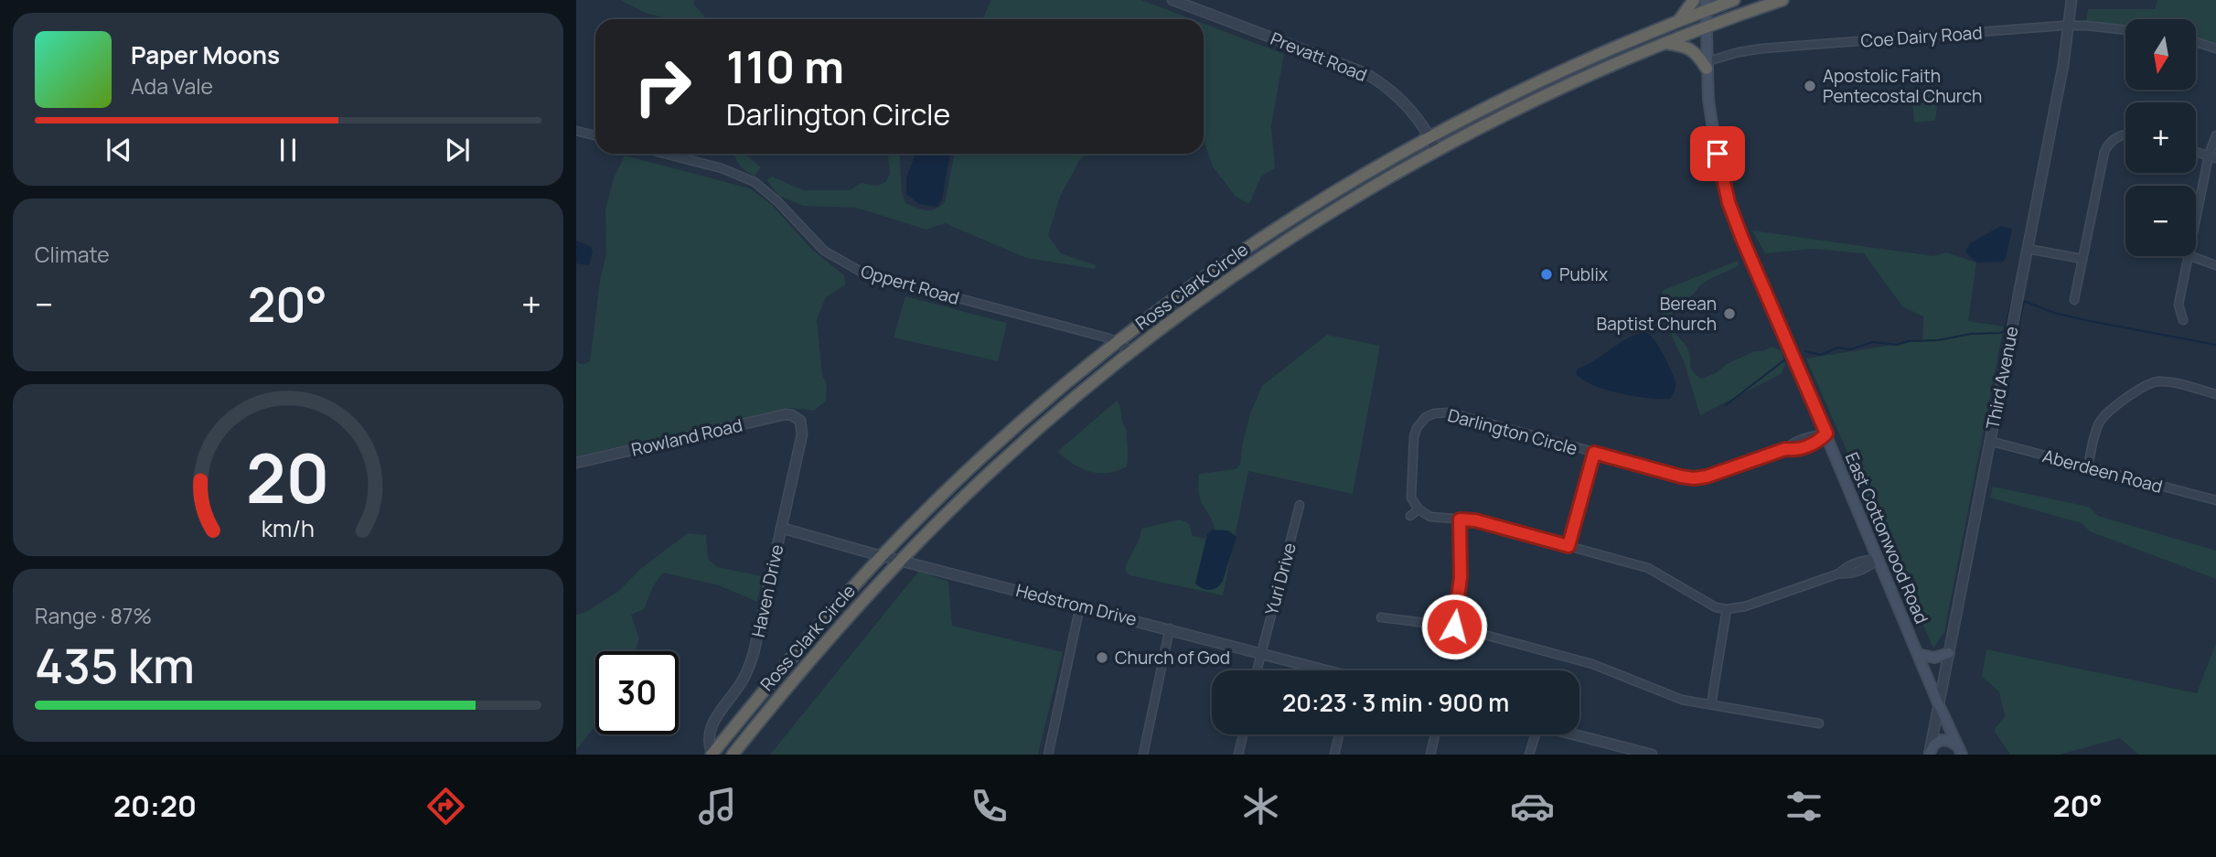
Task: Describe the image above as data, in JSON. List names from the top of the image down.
{
  "streets": {
    "highway": ["Ross Clark Circle"],
    "main road": ["East Cottonwood Road"],
    "street": [
      "Coe Dairy Road",
      "Prevatt Road",
      "Oppert Road",
      "Third Avenue",
      "Darlington Circle",
      "Rowland Road",
      "Aberdeen Road",
      "Yuri Drive",
      "Haven Drive",
      "Hedstrom Drive"
    ]
  },
  "crossings": [
    ["Coe Dairy Road", "Third Avenue"],
    ["Coe Dairy Road", "East Cottonwood Road"],
    ["Prevatt Road", "Ross Clark Circle"],
    ["Oppert Road", "Ross Clark Circle"],
    ["Ross Clark Circle", "East Cottonwood Road"],
    ["Ross Clark Circle", "Haven Drive"],
    ["Ross Clark Circle", "Hedstrom Drive"],
    ["Third Avenue", "Aberdeen Road"],
    ["Third Avenue", "East Cottonwood Road"],
    ["Darlington Circle", "East Cottonwood Road"],
    ["Rowland Road", "Haven Drive"],
    ["Yuri Drive", "Hedstrom Drive"],
    ["Haven Drive", "Hedstrom Drive"]
  ],
  "places": [
    "Apostolic Faith Pentecostal Church",
    "Publix",
    "Berean Baptist Church",
    "Church of God"
  ],
  "north": "bottom",
  "page": {
    "map_buttons": ["+", "−"],
    "turn": ["110 m", "Darlington Circle"],
    "song": ["Paper Moons", "Ada Vale"],
    "tile": [
      "Climate",
      ["Range · 87%", "435 km"]
    ],
    "heat": ["−", "20°", "+"],
    "limit": "30",
    "trip": "20:23 · 3 min · 900 m",
    "tabs": ["20:20", "20°"],
    "gauge": ["20", "km/h"]
  }
}
